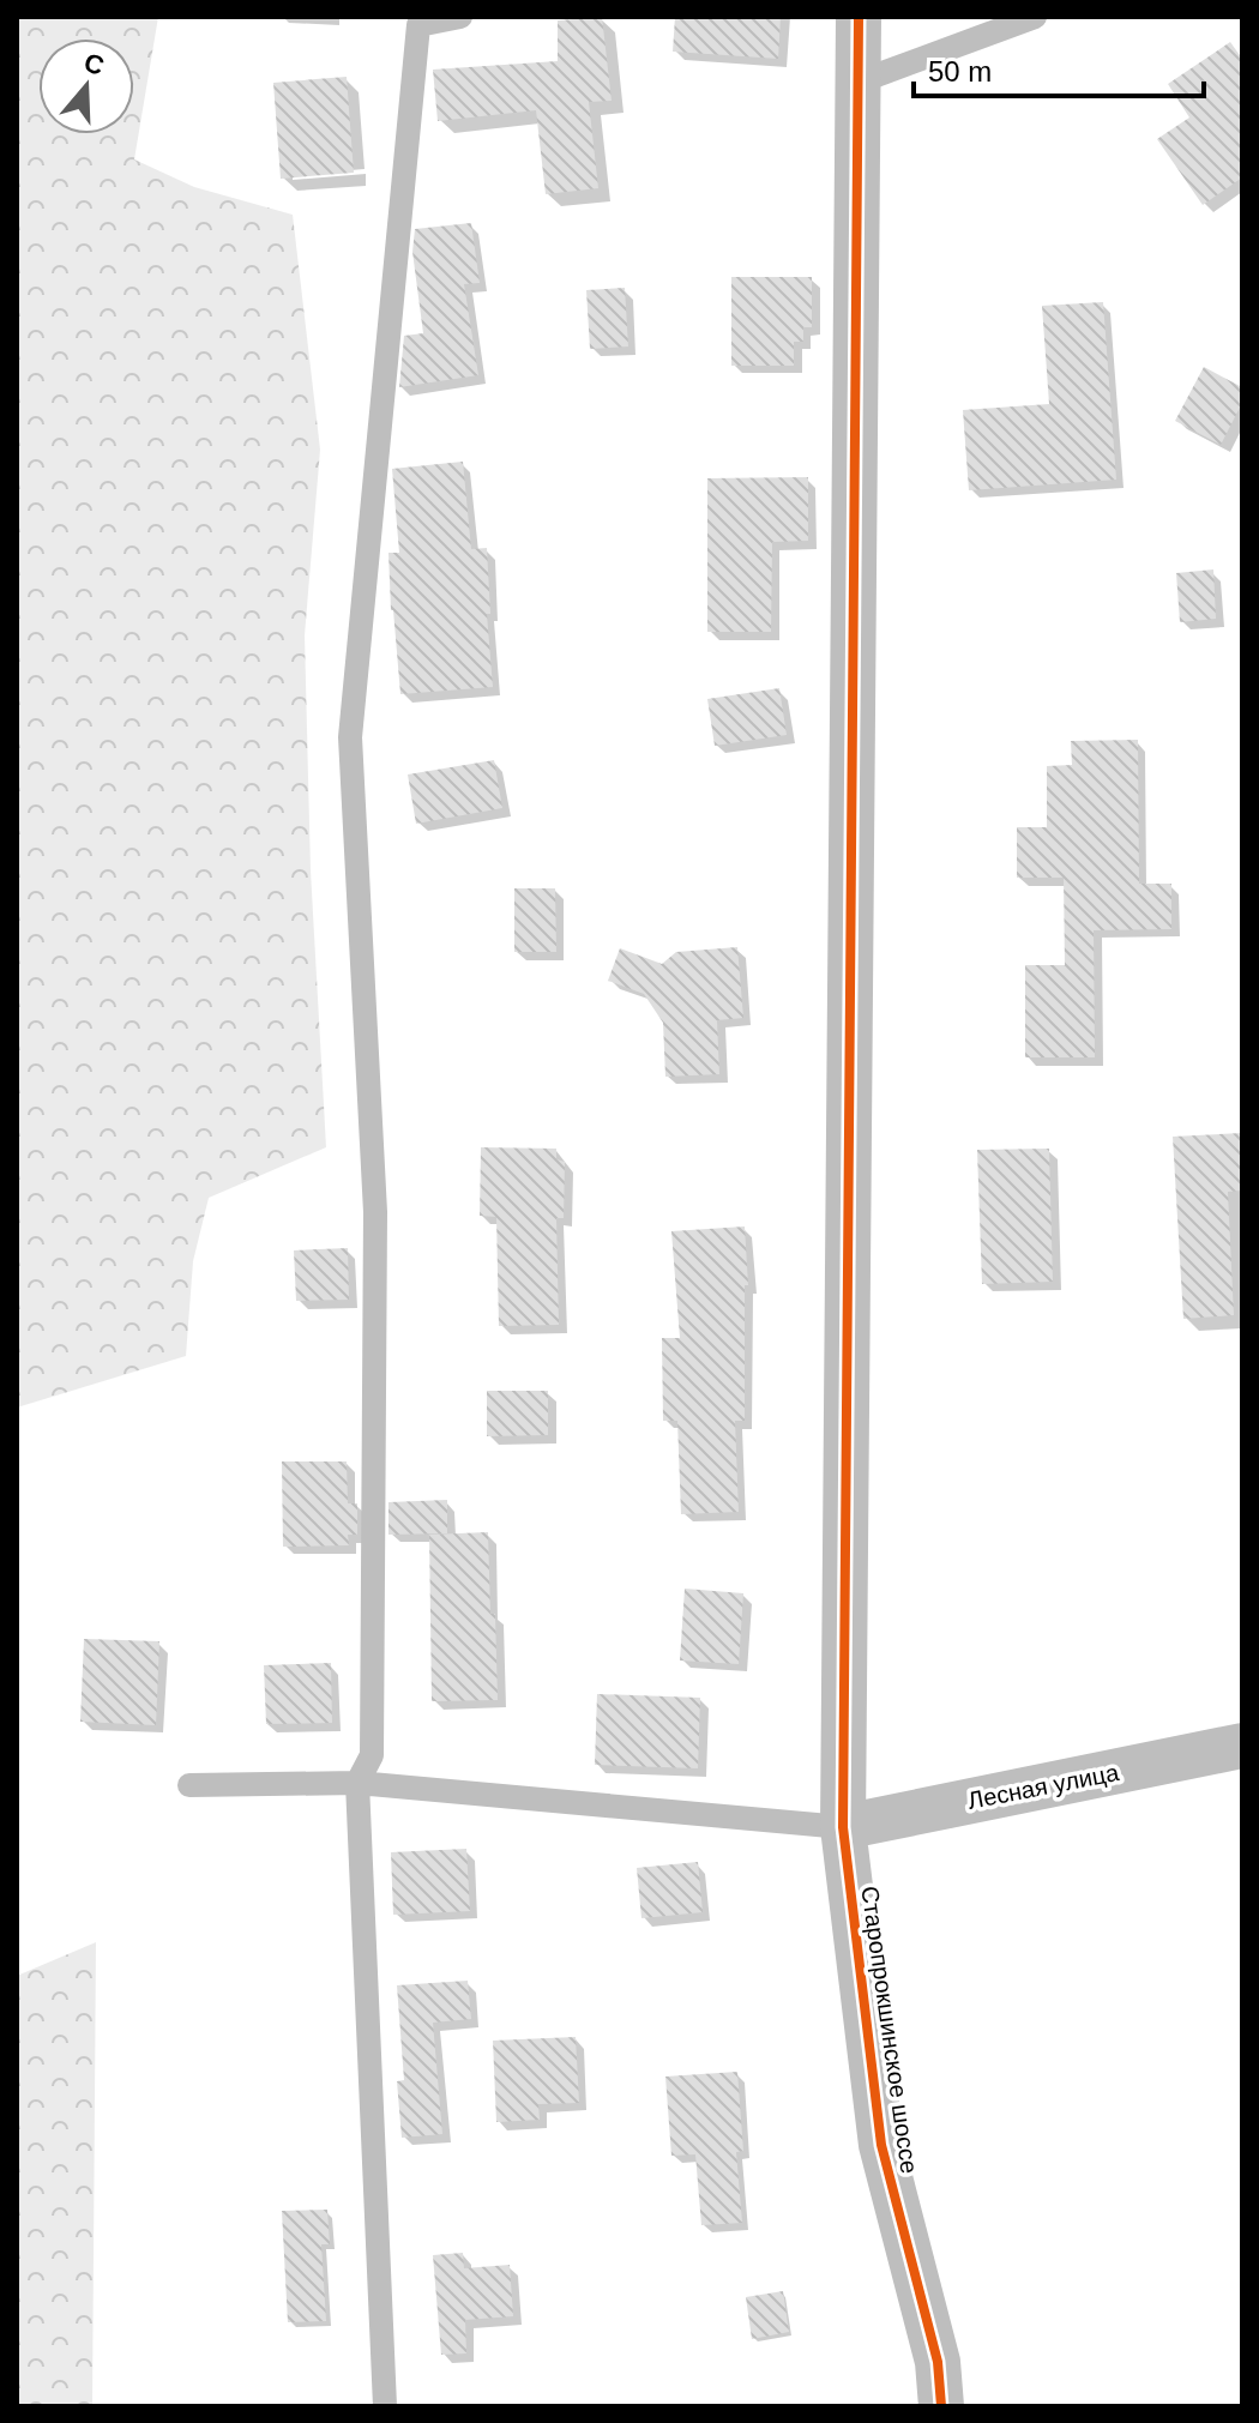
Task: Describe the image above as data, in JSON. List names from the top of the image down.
{
  "streets": {
    "street": ["Лесная улица", "Старопрокшинское шоссе"]
  },
  "crossings": [
    ["Лесная улица", "Старопрокшинское шоссе"]
  ],
  "scale_bar": "50 m",
  "north": "top"
}
